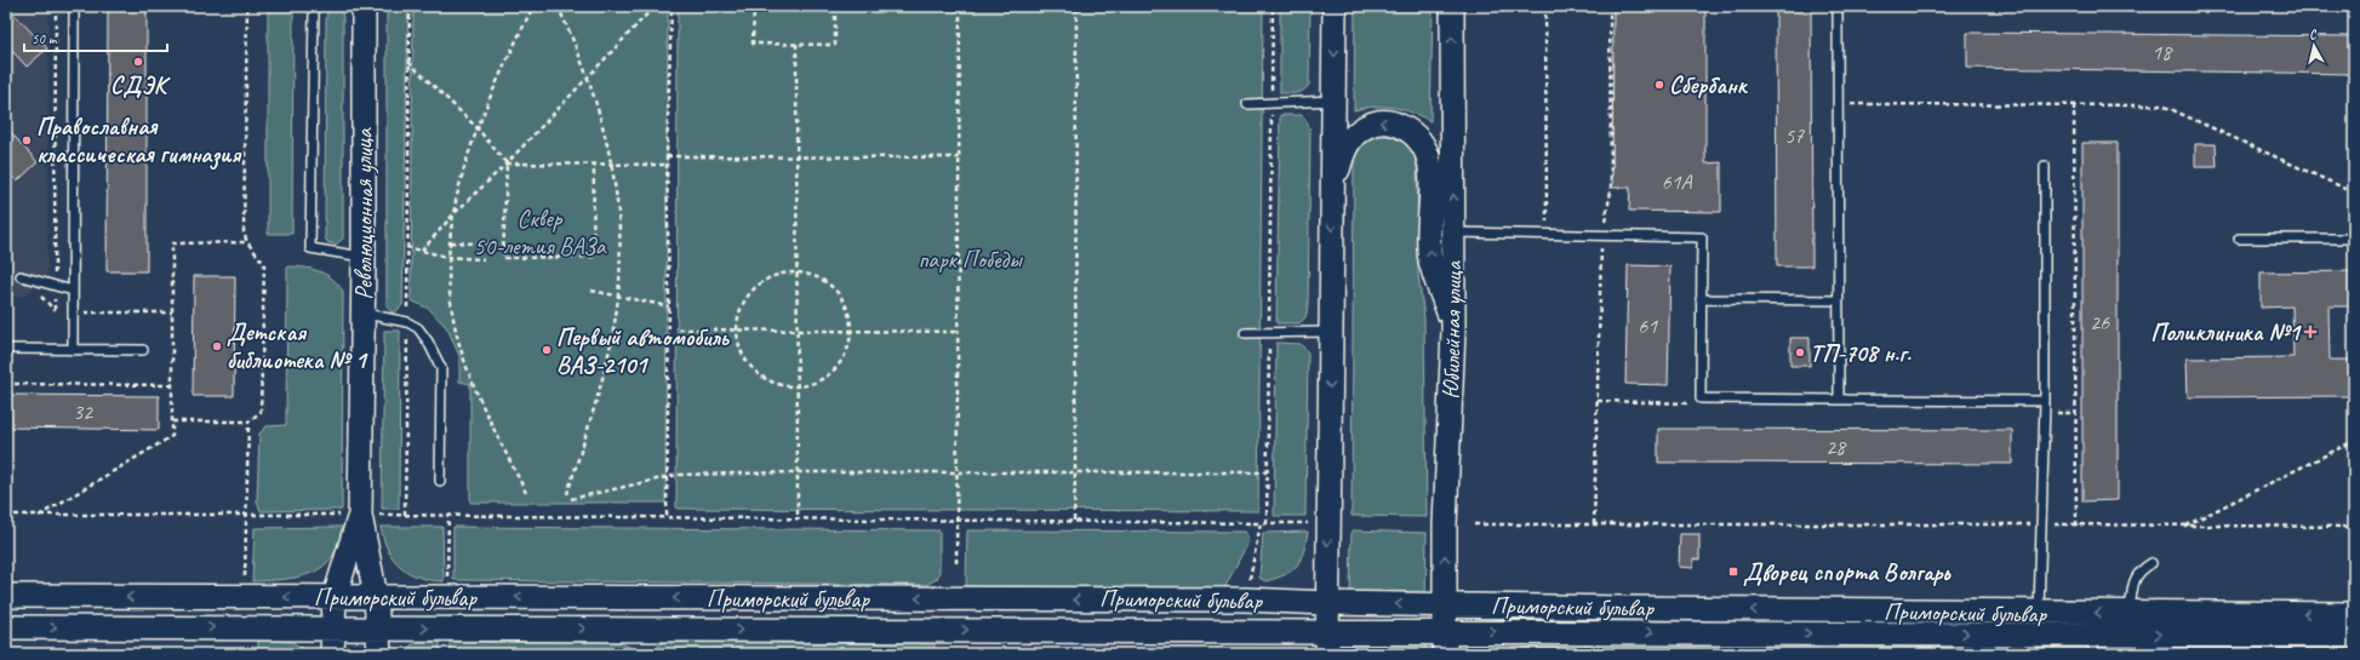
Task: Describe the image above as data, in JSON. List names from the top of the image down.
{
  "streets": {
    "main road": ["Революционная улица", "Юбилейная улица", "Приморский бульвар"]
  },
  "crossings": [
    ["Революционная улица", "Приморский бульвар"],
    ["Юбилейная улица", "Приморский бульвар"]
  ],
  "parks": ["Сквер 50-летия ВАЗа", "парк Победы"],
  "places": {
    "other": [
      "СДЭК",
      "Сбербанк",
      "Православная классическая гимназия",
      "Детская библиотека № 1",
      "Первый автомобиль ВАЗ-2101",
      "ТП-708 н.г."
    ],
    "health": ["Поликлиника №1"],
    "transit": ["Дворец спорта Волгарь"]
  },
  "house_numbers": [
    "18",
    "57",
    "61А",
    "26",
    "61",
    "32",
    "28"
  ],
  "scale_bar": "50 m",
  "north": "top"
}
